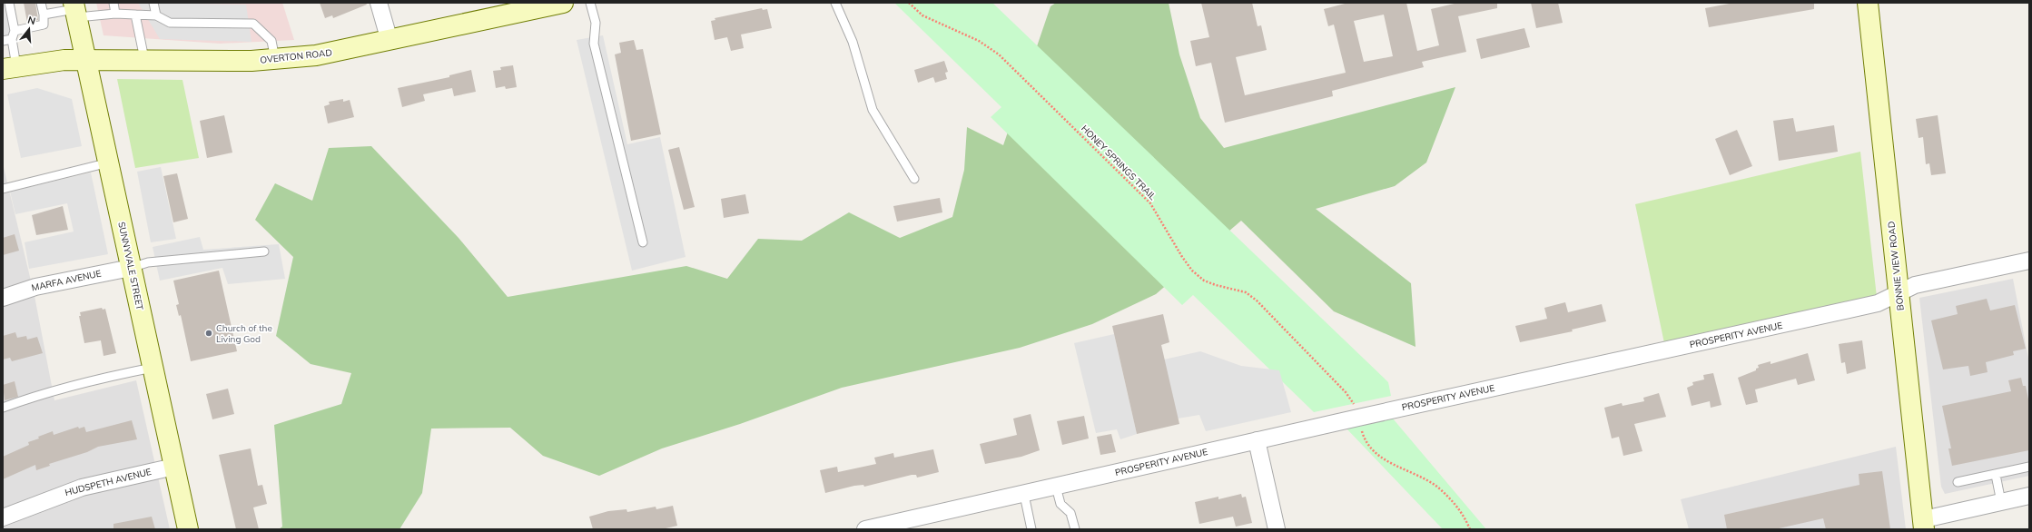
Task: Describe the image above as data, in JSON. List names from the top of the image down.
{
  "streets": {
    "street": [
      "OVERTON ROAD",
      "SUNNYVALE STREET",
      "BONNIE VIEW ROAD",
      "MARFA AVENUE",
      "PROSPERITY AVENUE",
      "HUDSPETH AVENUE"
    ],
    "path": ["HONEY SPRINGS TRAIL"]
  },
  "crossings": [
    ["OVERTON ROAD", "SUNNYVALE STREET"],
    ["SUNNYVALE STREET", "MARFA AVENUE"],
    ["SUNNYVALE STREET", "HUDSPETH AVENUE"],
    ["BONNIE VIEW ROAD", "PROSPERITY AVENUE"]
  ],
  "places": ["Church of the Living God"],
  "north": "top"
}
